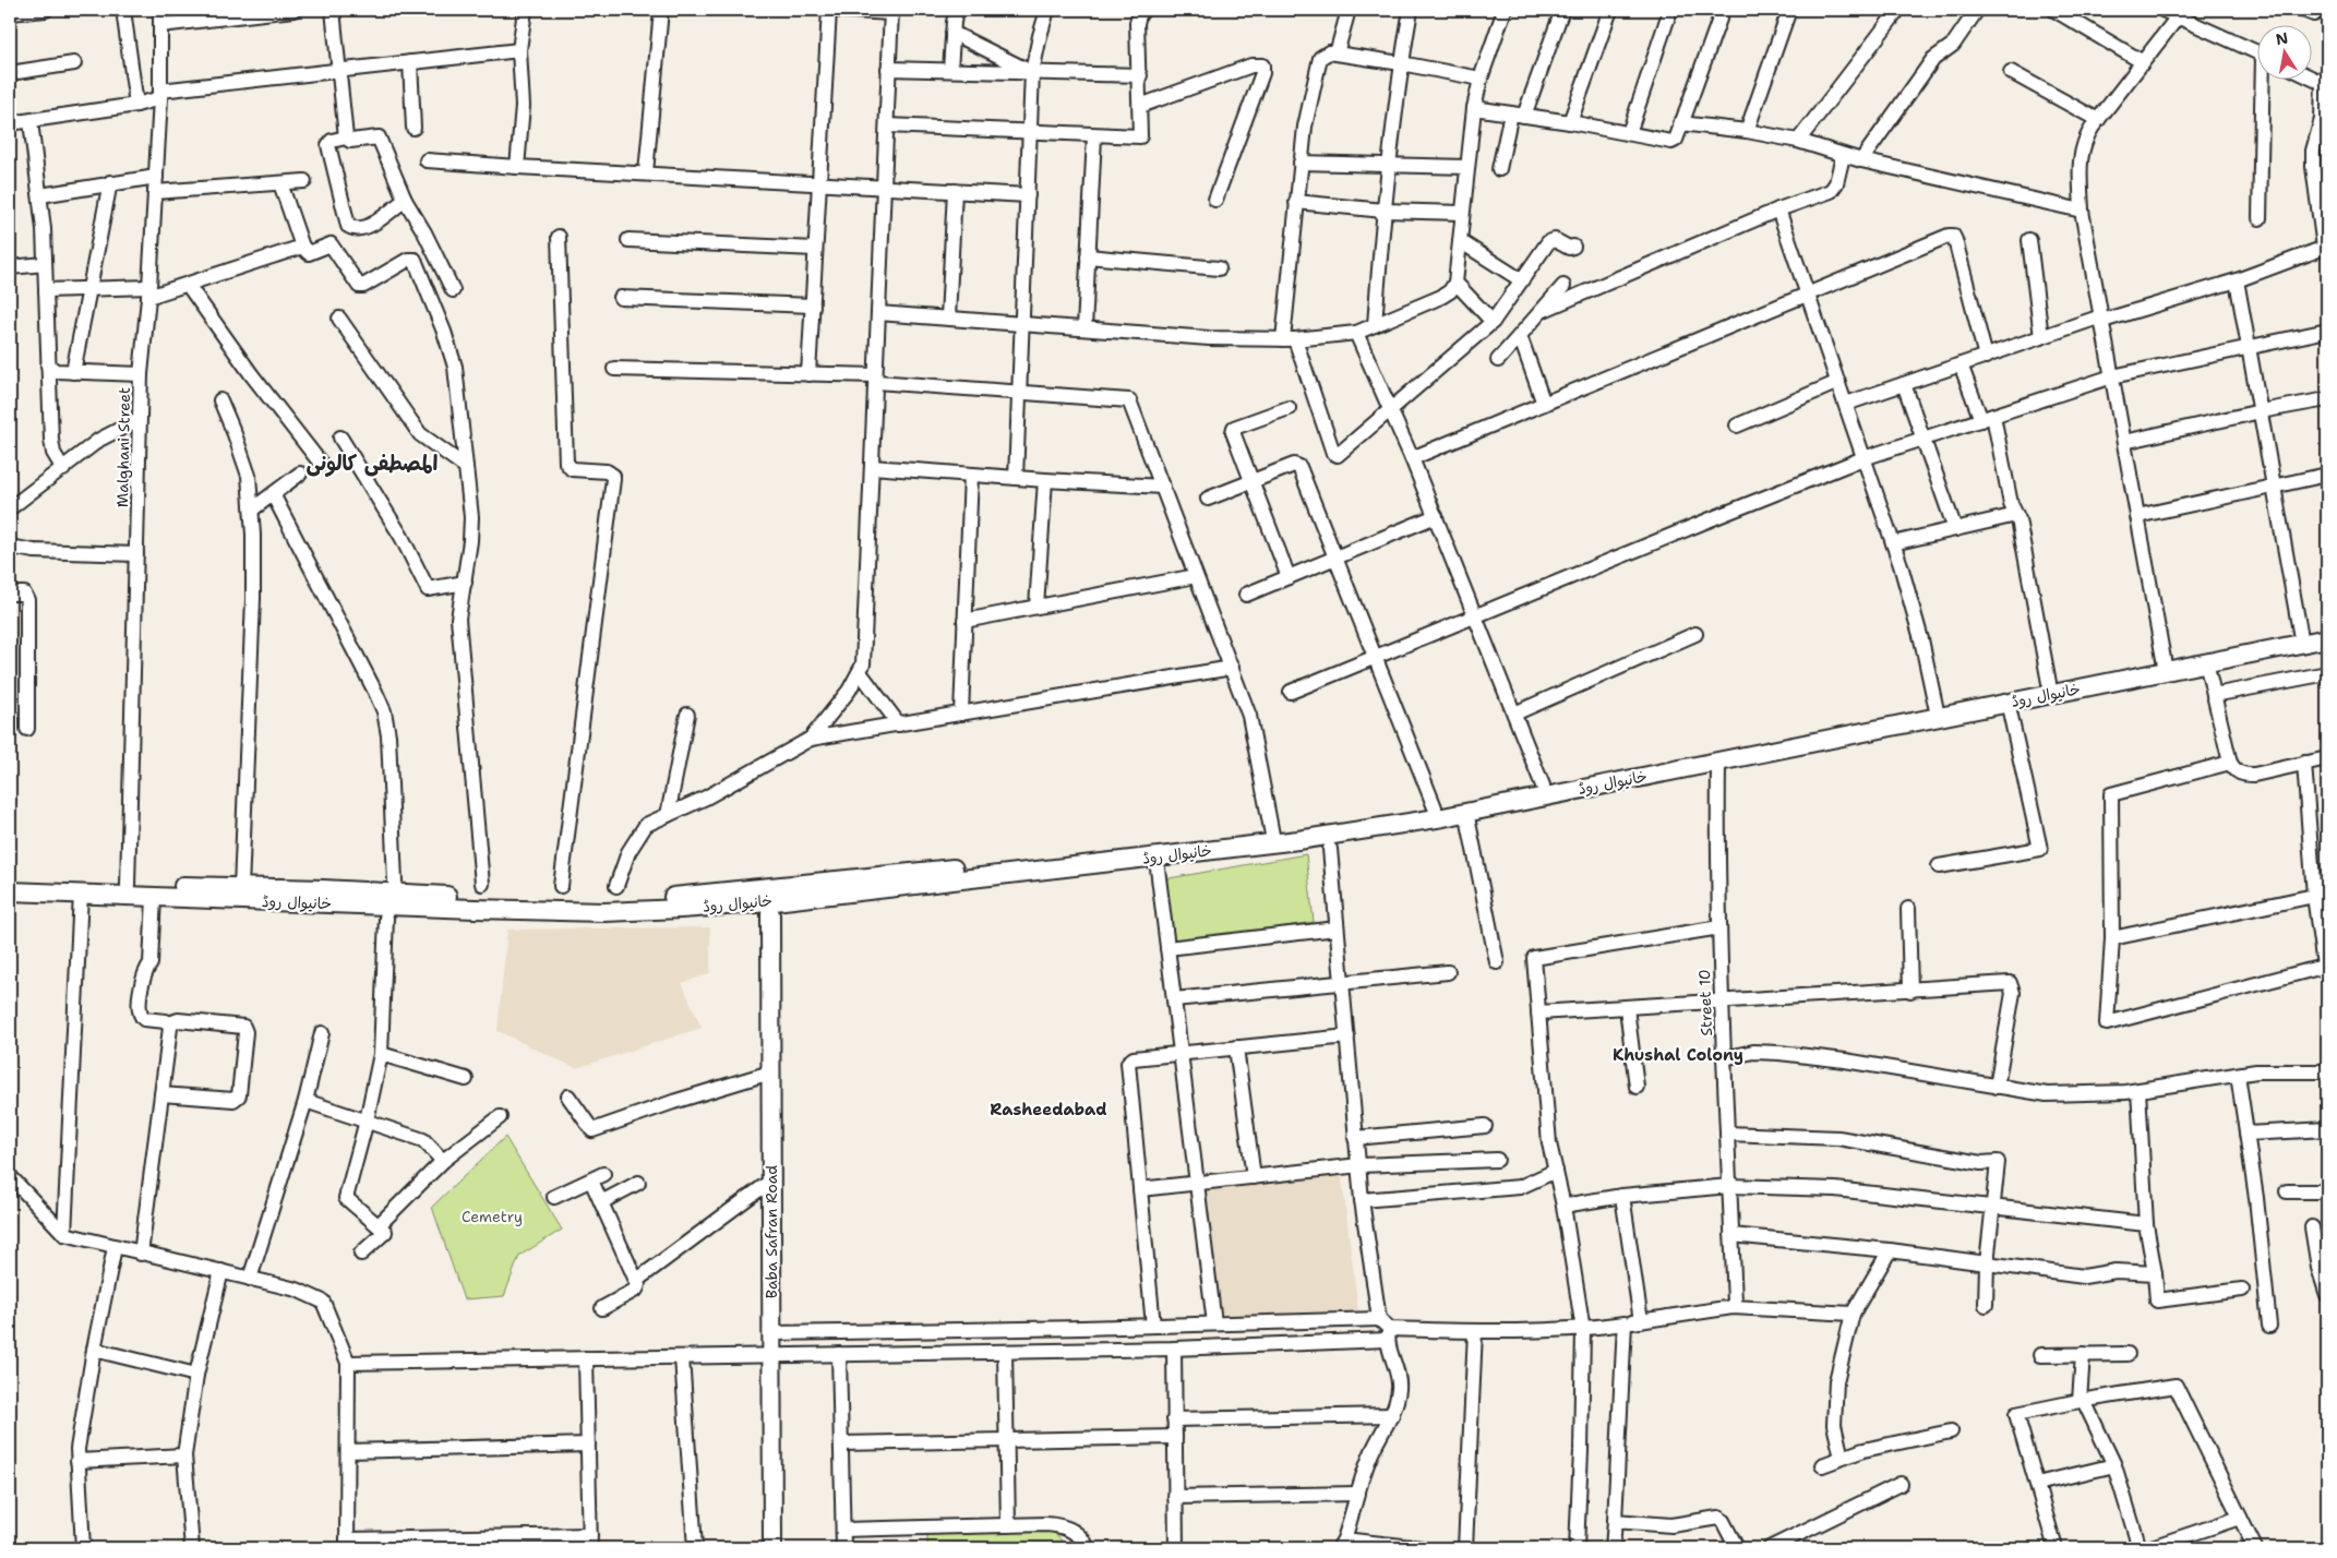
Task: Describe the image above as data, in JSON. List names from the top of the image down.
{
  "streets": {
    "main road": ["خانیوال روڈ", "Baba Safran Road"],
    "street": ["Malghani Street", "Street 10"]
  },
  "crossings": [
    ["Malghani Street", "خانیوال روڈ"],
    ["خانیوال روڈ", "Street 10"]
  ],
  "districts": ["المصطفی کالونی", "Khushal Colony", "Rasheedabad"],
  "parks": ["Cemetry"],
  "north": "top"
}
